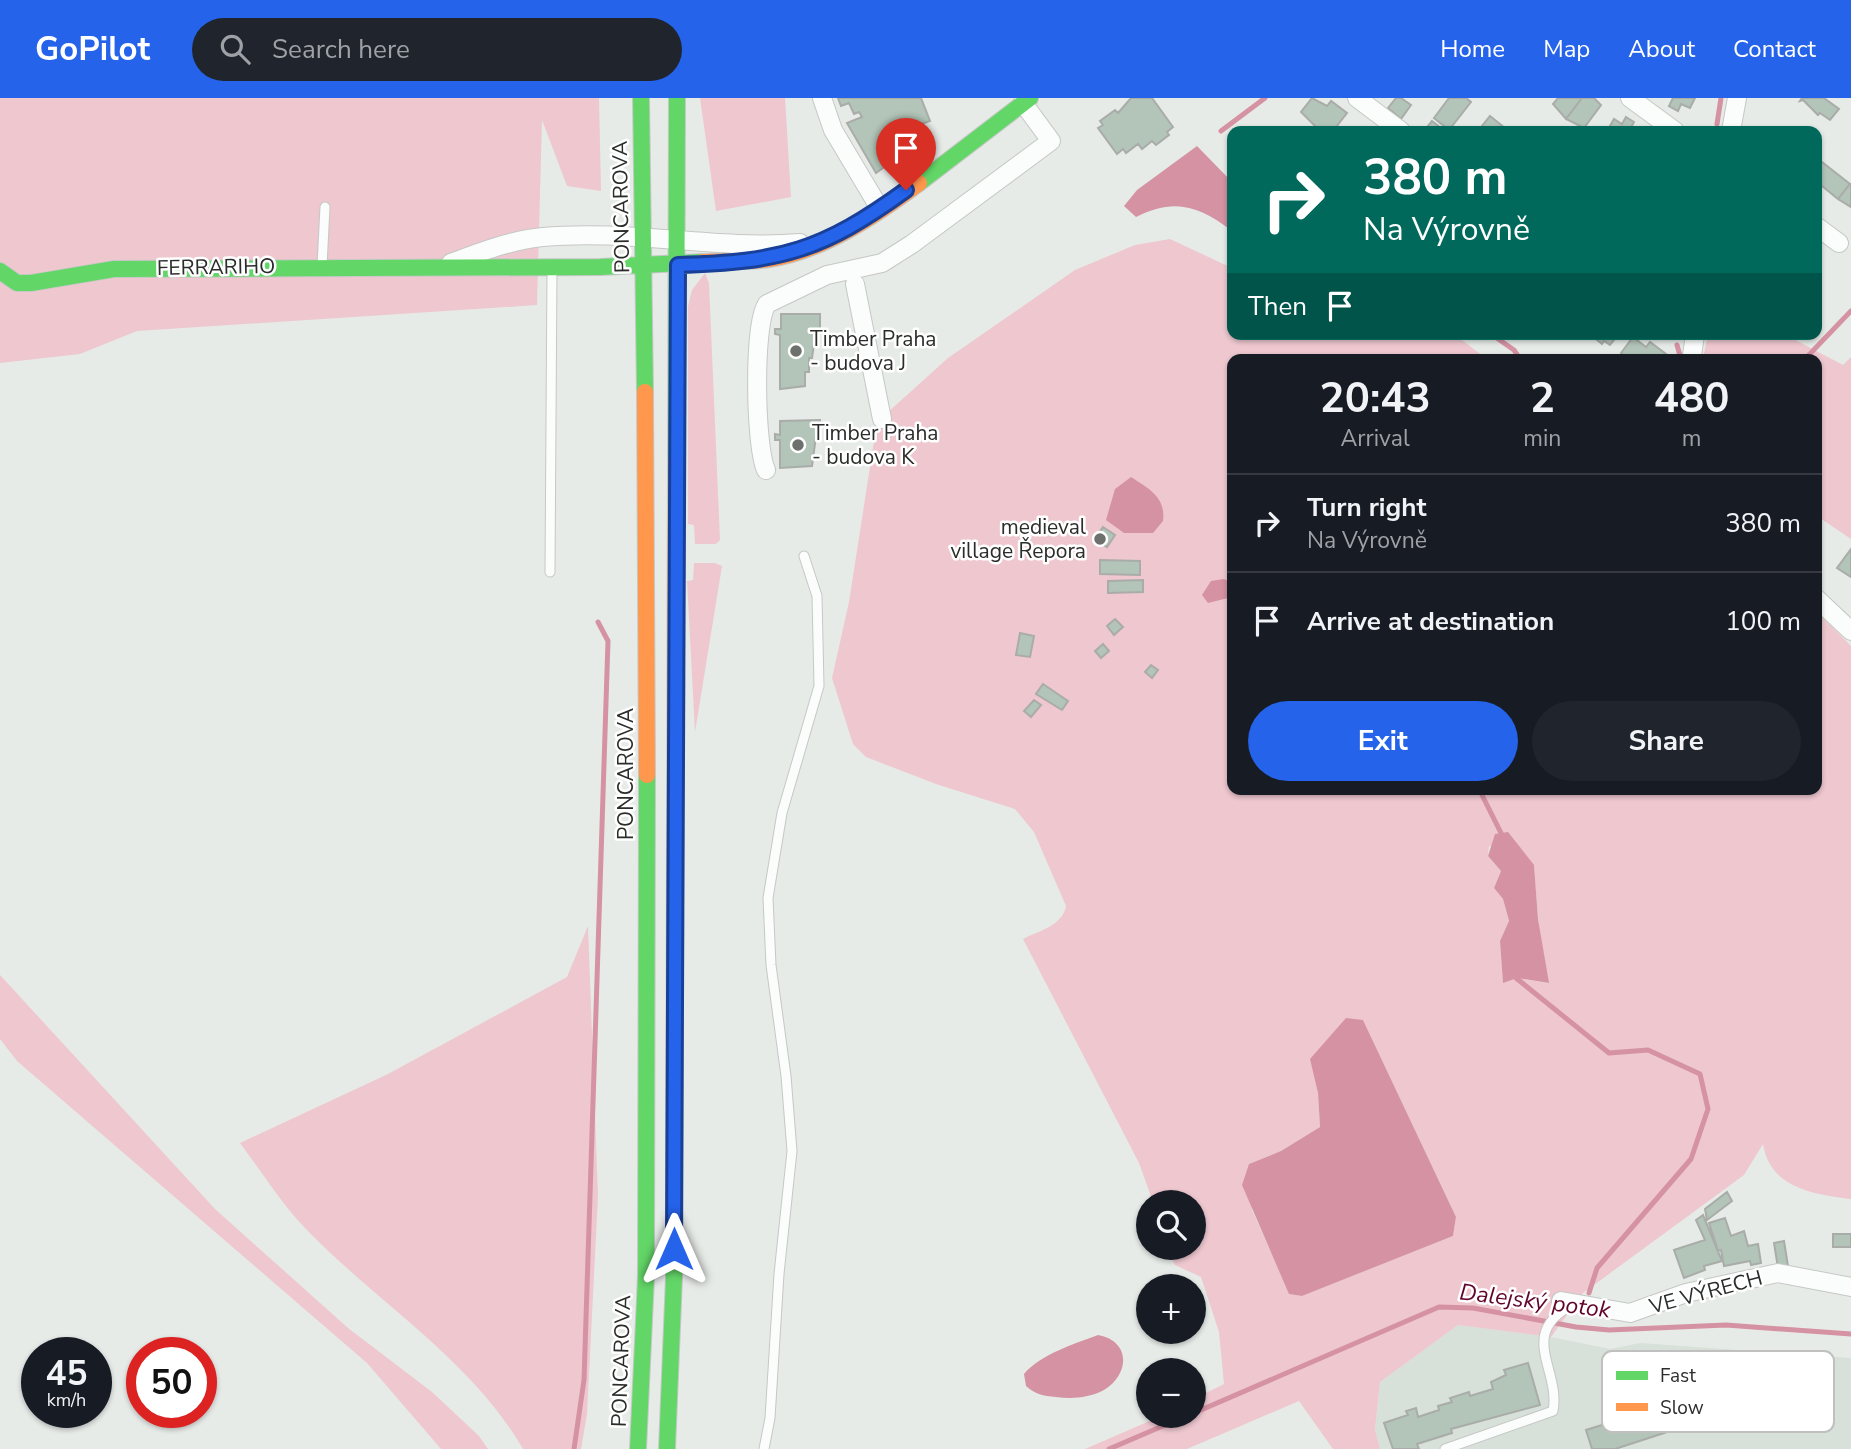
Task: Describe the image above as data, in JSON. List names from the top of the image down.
{
  "streets": {
    "main road": ["PONCAROVA", "FERRARIHO"],
    "street": ["VE VÝRECH"]
  },
  "crossings": [
    ["PONCAROVA", "FERRARIHO"]
  ],
  "water": ["Dalejský potok"],
  "places": ["Timber Praha - budova J", "Timber Praha - budova K", "medieval village Řepora"],
  "legend": ["Fast", "Slow"],
  "page": {
    "header": "GoPilot",
    "search": "Search here",
    "nav": [
      "Home",
      "Map",
      "About",
      "Contact"
    ],
    "turn": ["380 m", "Na Výrovně"],
    "then": "Then",
    "eta": [
      "20:43",
      "Arrival",
      "2",
      "min",
      "480",
      "m"
    ],
    "list": [
      {
        "name": "Turn right",
        "note": "Na Výrovně",
        "value": "380 m"
      },
      {
        "name": "Arrive at destination",
        "value": "100 m"
      }
    ],
    "buttons": ["Exit", "Share"],
    "map_buttons": ["+", "−"],
    "speed": "45 km/h",
    "limit": "50"
  }
}
